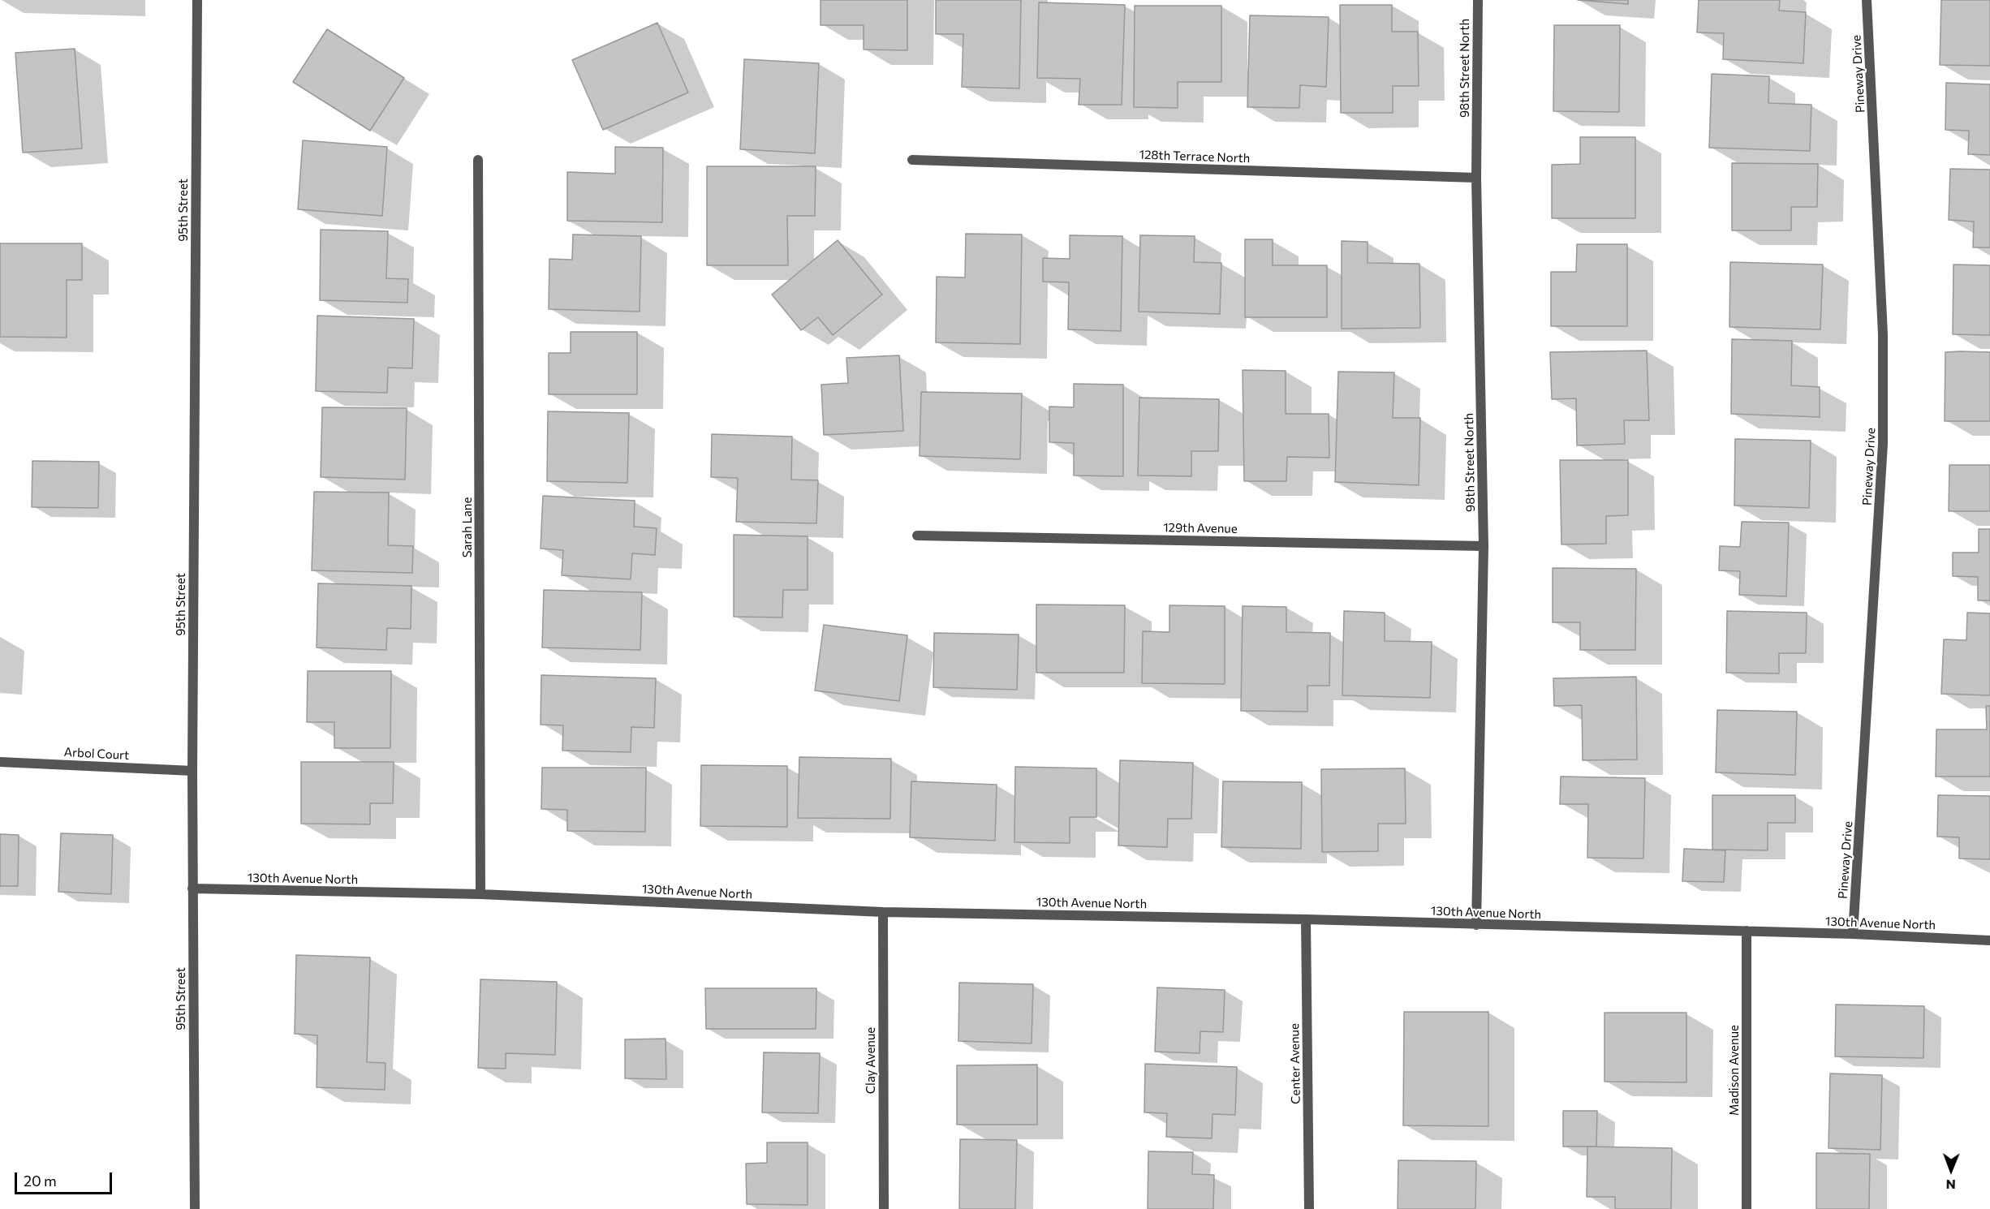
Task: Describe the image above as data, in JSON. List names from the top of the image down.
{
  "streets": {
    "street": [
      "98th Street North",
      "Pineway Drive",
      "128th Terrace North",
      "95th Street",
      "Sarah Lane",
      "129th Avenue",
      "Arbol Court",
      "130th Avenue North",
      "Clay Avenue",
      "Center Avenue",
      "Madison Avenue"
    ]
  },
  "crossings": [
    ["98th Street North", "128th Terrace North"],
    ["98th Street North", "129th Avenue"],
    ["98th Street North", "130th Avenue North"],
    ["Pineway Drive", "130th Avenue North"],
    ["95th Street", "Arbol Court"],
    ["95th Street", "130th Avenue North"],
    ["Sarah Lane", "130th Avenue North"],
    ["130th Avenue North", "Clay Avenue"],
    ["130th Avenue North", "Center Avenue"],
    ["130th Avenue North", "Madison Avenue"]
  ],
  "scale_bar": "20 m",
  "north": "bottom"
}
